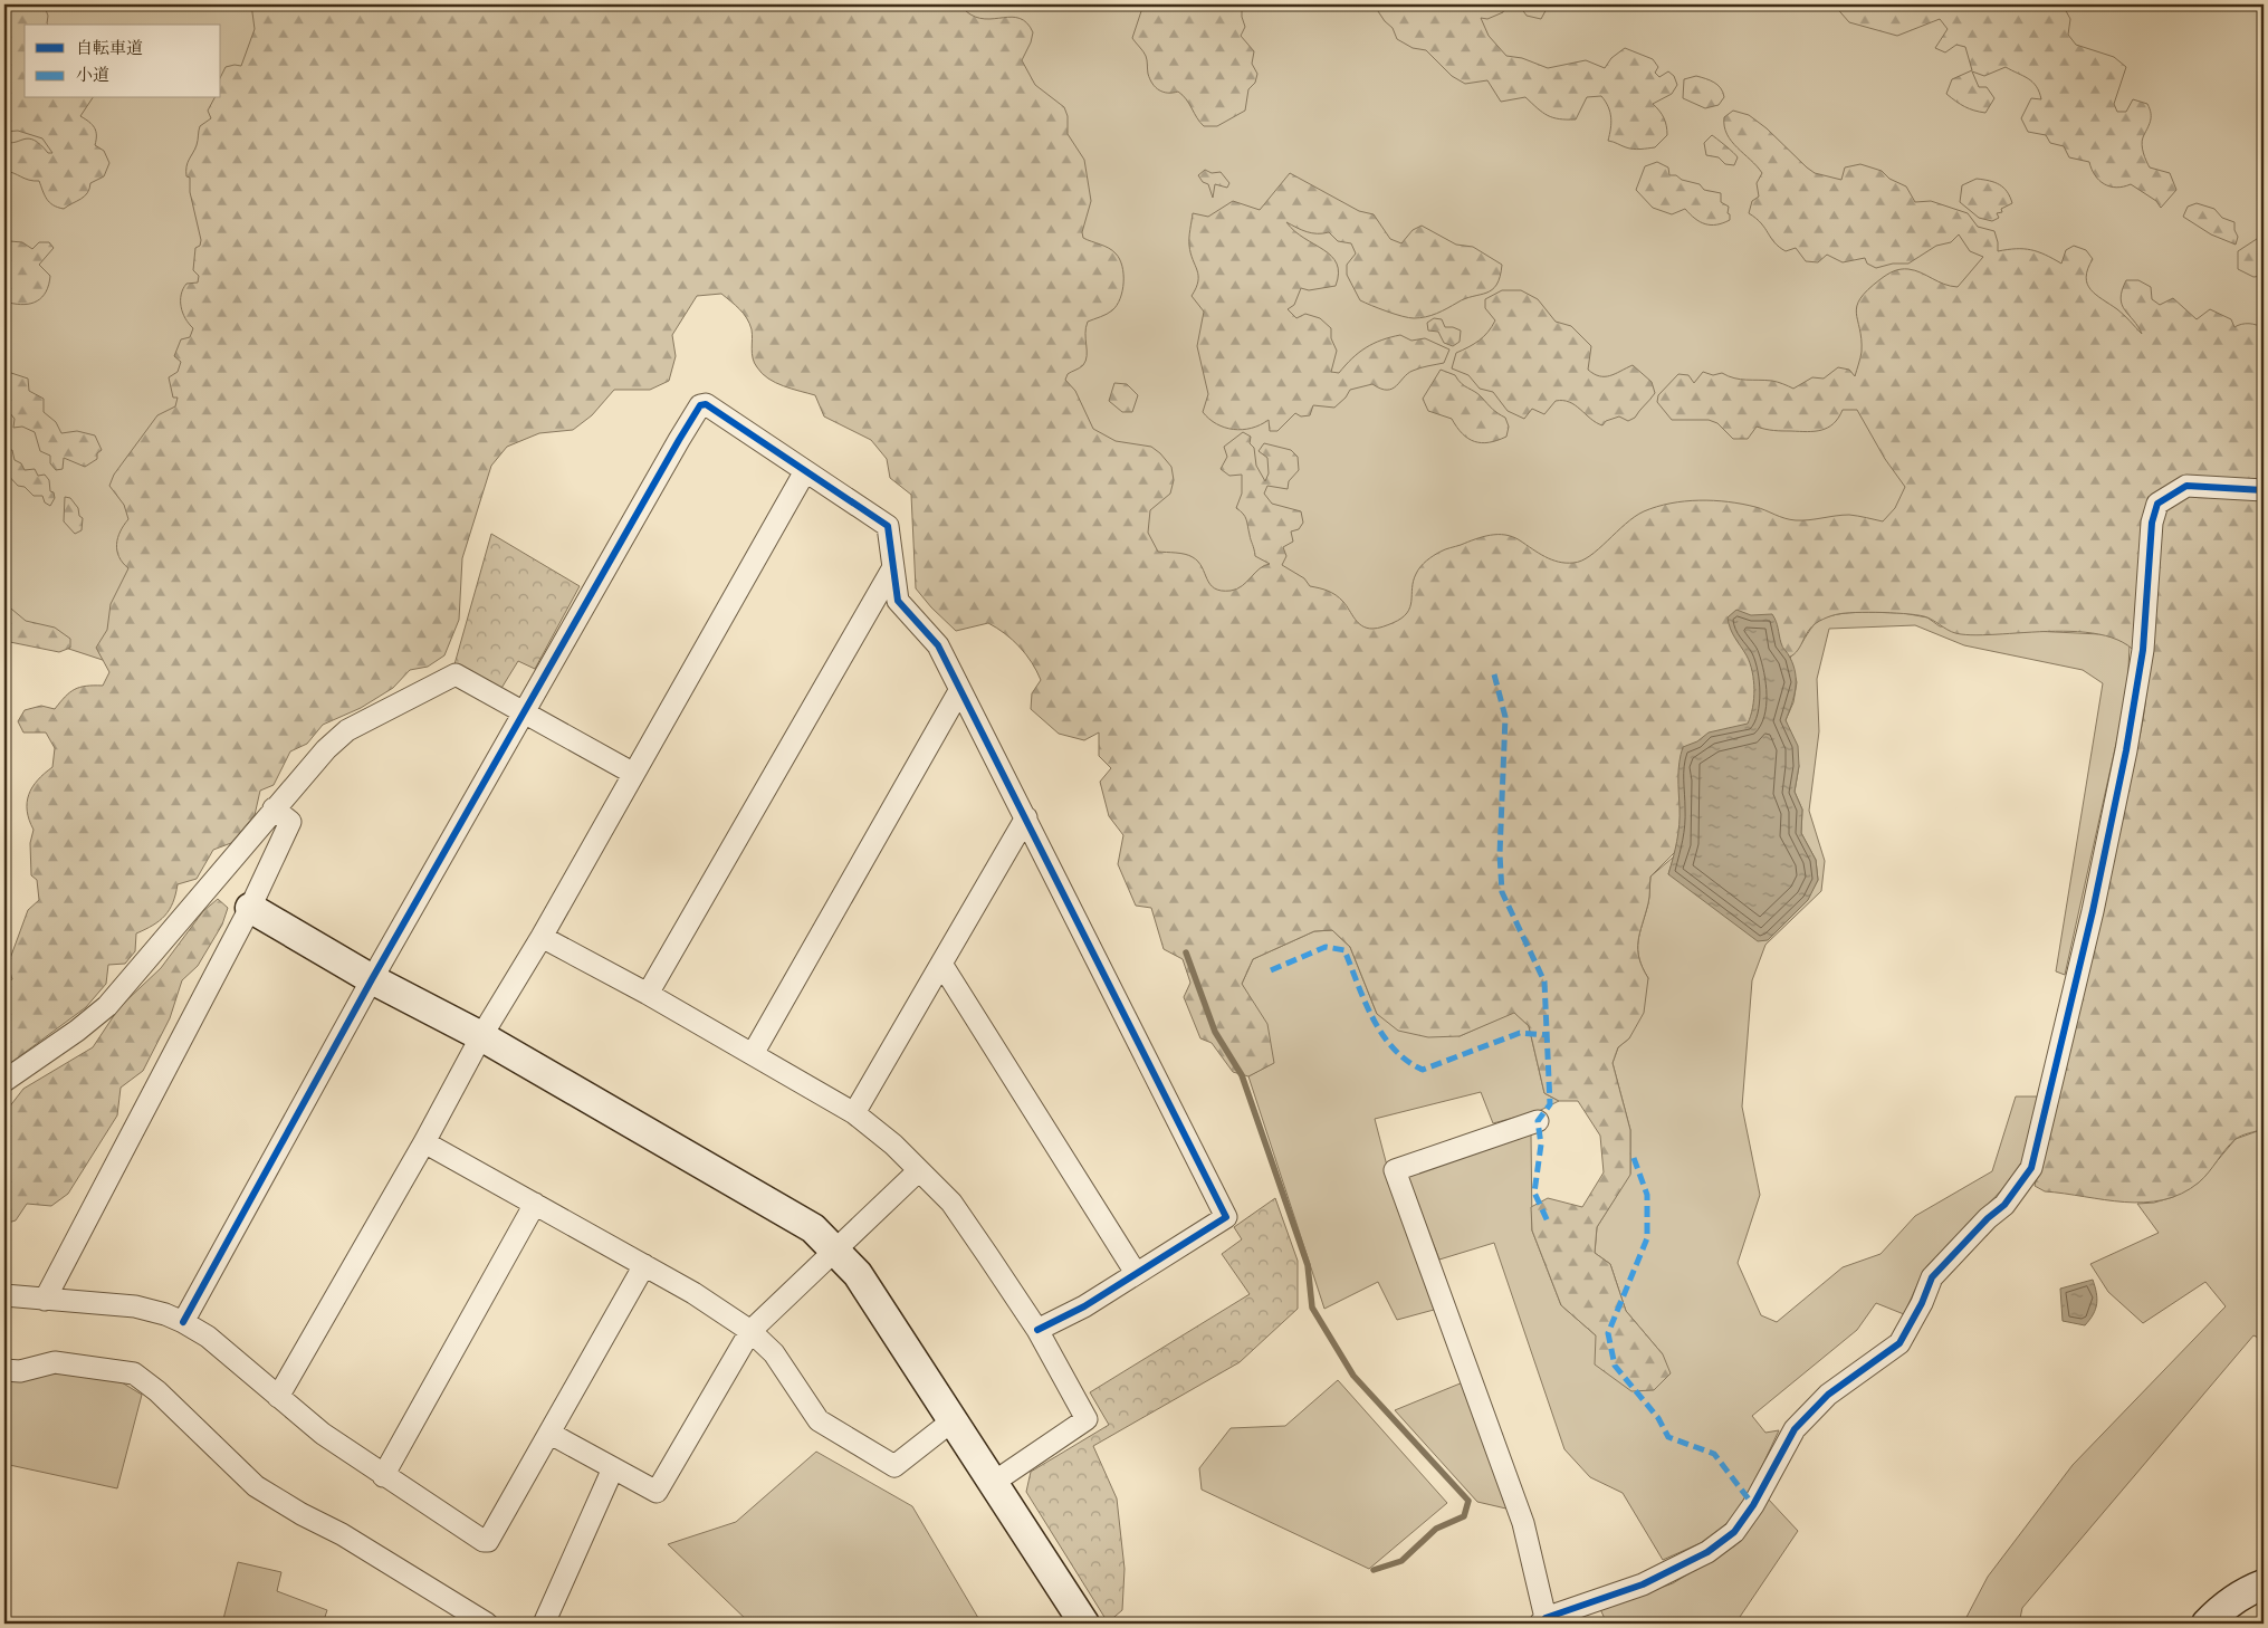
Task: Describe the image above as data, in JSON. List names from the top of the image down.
{
  "legend": ["自転車道", "小道"]
}
